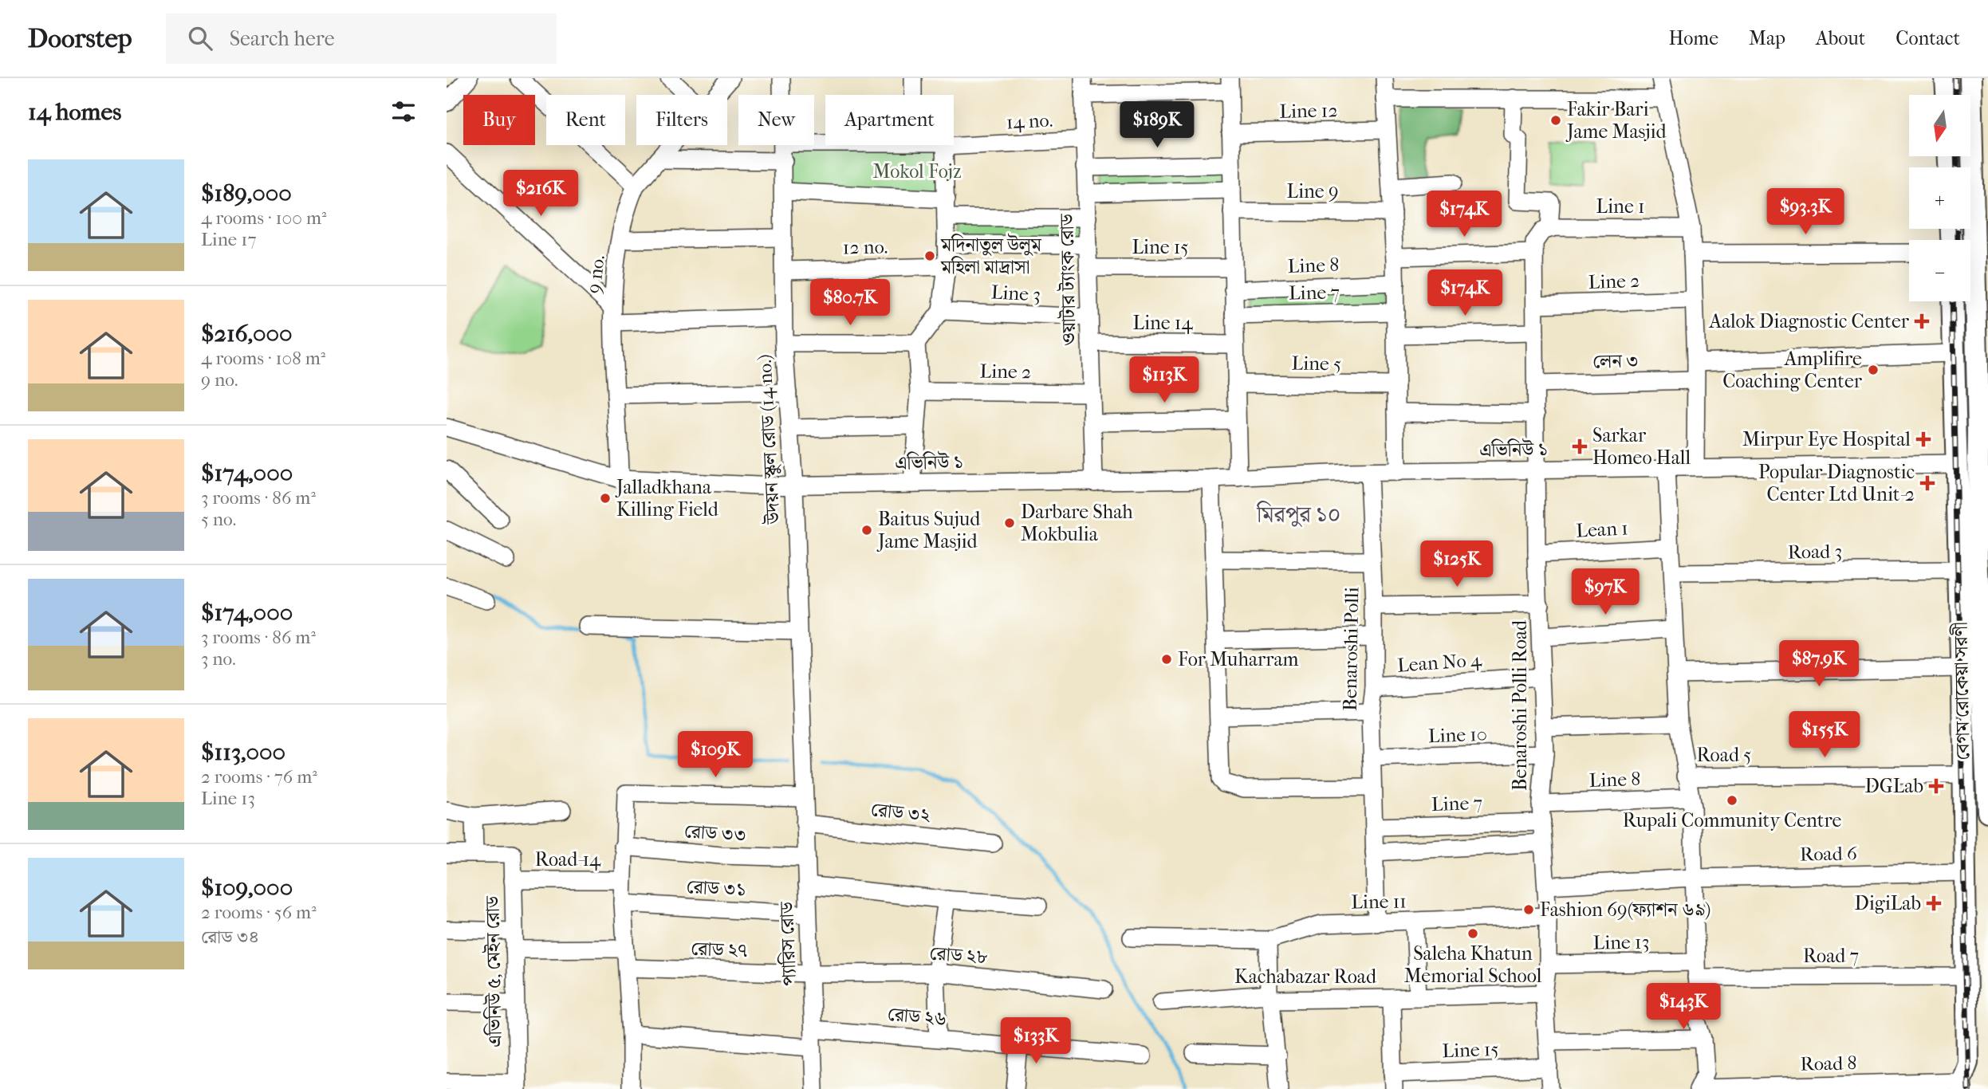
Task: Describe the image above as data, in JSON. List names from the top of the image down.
{
  "streets": {
    "main road": ["বেগম রোকেয়া সরণী"],
    "street": [
      "Line 12",
      "14 no.",
      "Line 9",
      "Line 1",
      "12 no.",
      "Line 15",
      "Line 8",
      "9 no.",
      "ওয়াটার ট্যাংক রোড",
      "Line 2",
      "Line 7",
      "Line 3",
      "Line 14",
      "লেন ৩",
      "Line 5",
      "উদয়ন স্কুল রোড (14 no.)",
      "এভিনিউ ১",
      "Lean 1",
      "Road 3",
      "Benaroshi Polli",
      "Lean No 4",
      "Benaroshi Polli Road",
      "Line 10",
      "Road 5",
      "রোড ৩২",
      "রোড ৩৩",
      "Road 6",
      "Road-14",
      "রোড ৩১",
      "Line 11",
      "Line 13",
      "প্যারিস রোড",
      "রোড ২৭",
      "রোড ২৮",
      "Road 7",
      "এভিনিউ ৫, মেইন রোড",
      "Kachabazar Road",
      "রোড ২৬",
      "Road 8"
    ]
  },
  "crossings": [
    ["14 no.", "ওয়াটার ট্যাংক রোড"],
    ["Line 1", "Benaroshi Polli Road"],
    ["12 no.", "উদয়ন স্কুল রোড (14 no.)"],
    ["Line 15", "ওয়াটার ট্যাংক রোড"],
    ["Line 15", "Benaroshi Polli Road"],
    ["Line 15", "Kachabazar Road"],
    ["Line 8", "Benaroshi Polli Road"],
    ["9 no.", "এভিনিউ ১"],
    ["ওয়াটার ট্যাংক রোড", "Line 2"],
    ["ওয়াটার ট্যাংক রোড", "Line 3"],
    ["ওয়াটার ট্যাংক রোড", "Line 14"],
    ["ওয়াটার ট্যাংক রোড", "এভিনিউ ১"],
    ["Line 2", "Benaroshi Polli Road"],
    ["Line 7", "Benaroshi Polli"],
    ["Line 7", "Benaroshi Polli Road"],
    ["লেন ৩", "Benaroshi Polli Road"],
    ["উদয়ন স্কুল রোড (14 no.)", "এভিনিউ ১"],
    ["উদয়ন স্কুল রোড (14 no.)", "প্যারিস রোড"],
    ["এভিনিউ ১", "Benaroshi Polli"],
    ["এভিনিউ ১", "বেগম রোকেয়া সরণী"],
    ["এভিনিউ ১", "Benaroshi Polli Road"],
    ["Lean 1", "Benaroshi Polli Road"],
    ["Road 3", "বেগম রোকেয়া সরণী"],
    ["Benaroshi Polli", "Lean No 4"],
    ["Benaroshi Polli", "Line 10"],
    ["Benaroshi Polli", "Line 11"],
    ["Lean No 4", "Benaroshi Polli Road"],
    ["বেগম রোকেয়া সরণী", "Road 5"],
    ["বেগম রোকেয়া সরণী", "Road 6"],
    ["বেগম রোকেয়া সরণী", "Road 7"],
    ["বেগম রোকেয়া সরণী", "Road 8"],
    ["Benaroshi Polli Road", "Line 10"],
    ["Benaroshi Polli Road", "Line 11"],
    ["Benaroshi Polli Road", "Line 13"],
    ["রোড ৩২", "প্যারিস রোড"],
    ["রোড ৩৩", "প্যারিস রোড"],
    ["Road-14", "এভিনিউ ৫, মেইন রোড"],
    ["রোড ৩১", "প্যারিস রোড"],
    ["Line 13", "Road 7"],
    ["প্যারিস রোড", "রোড ২৭"],
    ["প্যারিস রোড", "রোড ২৮"],
    ["প্যারিস রোড", "রোড ২৬"],
    ["রোড ২৭", "রোড ২৮"]
  ],
  "districts": ["মিরপুর ১০"],
  "parks": ["Mokol Fojz"],
  "places": {
    "other": [
      "Fakir Bari Jame Masjid",
      "মদিনাতুল উলুম মহিলা মাদ্রাসা",
      "Amplifire Coaching Center",
      "Jalladkhana Killing Field",
      "Darbare Shah Mokbulia",
      "Baitus Sujud Jame Masjid",
      "For Muharram",
      "Rupali Community Centre",
      "Fashion 69(ফ্যাশন ৬৯)",
      "Saleha Khatun Memorial School"
    ],
    "health": [
      "Aalok Diagnostic Center",
      "Mirpur Eye Hospital",
      "Sarkar Homeo Hall",
      "Popular Diagnostic Center Ltd Unit-2",
      "DGLab",
      "DigiLab"
    ]
  },
  "north": "bottom",
  "page": {
    "header": "Doorstep",
    "search": "Search here",
    "nav": [
      "Home",
      "Map",
      "About",
      "Contact"
    ],
    "heading": "14 homes",
    "map_buttons": ["+", "−"],
    "chip": [
      "Buy",
      "Rent",
      "Filters",
      "New",
      "Apartment"
    ],
    "price": [
      "$189K",
      "$216K",
      "$93.3K",
      "$174K",
      "$174K",
      "$80.7K",
      "$113K",
      "$125K",
      "$97K",
      "$87.9K",
      "$155K",
      "$109K",
      "$143K",
      "$133K"
    ],
    "list": [
      {
        "name": "$189,000",
        "note": "4 rooms · 100 m² · Line 17"
      },
      {
        "name": "$216,000",
        "note": "4 rooms · 108 m² · 9 no."
      },
      {
        "name": "$174,000",
        "note": "3 rooms · 86 m² · 5 no."
      },
      {
        "name": "$174,000",
        "note": "3 rooms · 86 m² · 3 no."
      },
      {
        "name": "$113,000",
        "note": "2 rooms · 76 m² · Line 13"
      },
      {
        "name": "$109,000",
        "note": "2 rooms · 56 m² · রোড ৩৪"
      }
    ]
  }
}
